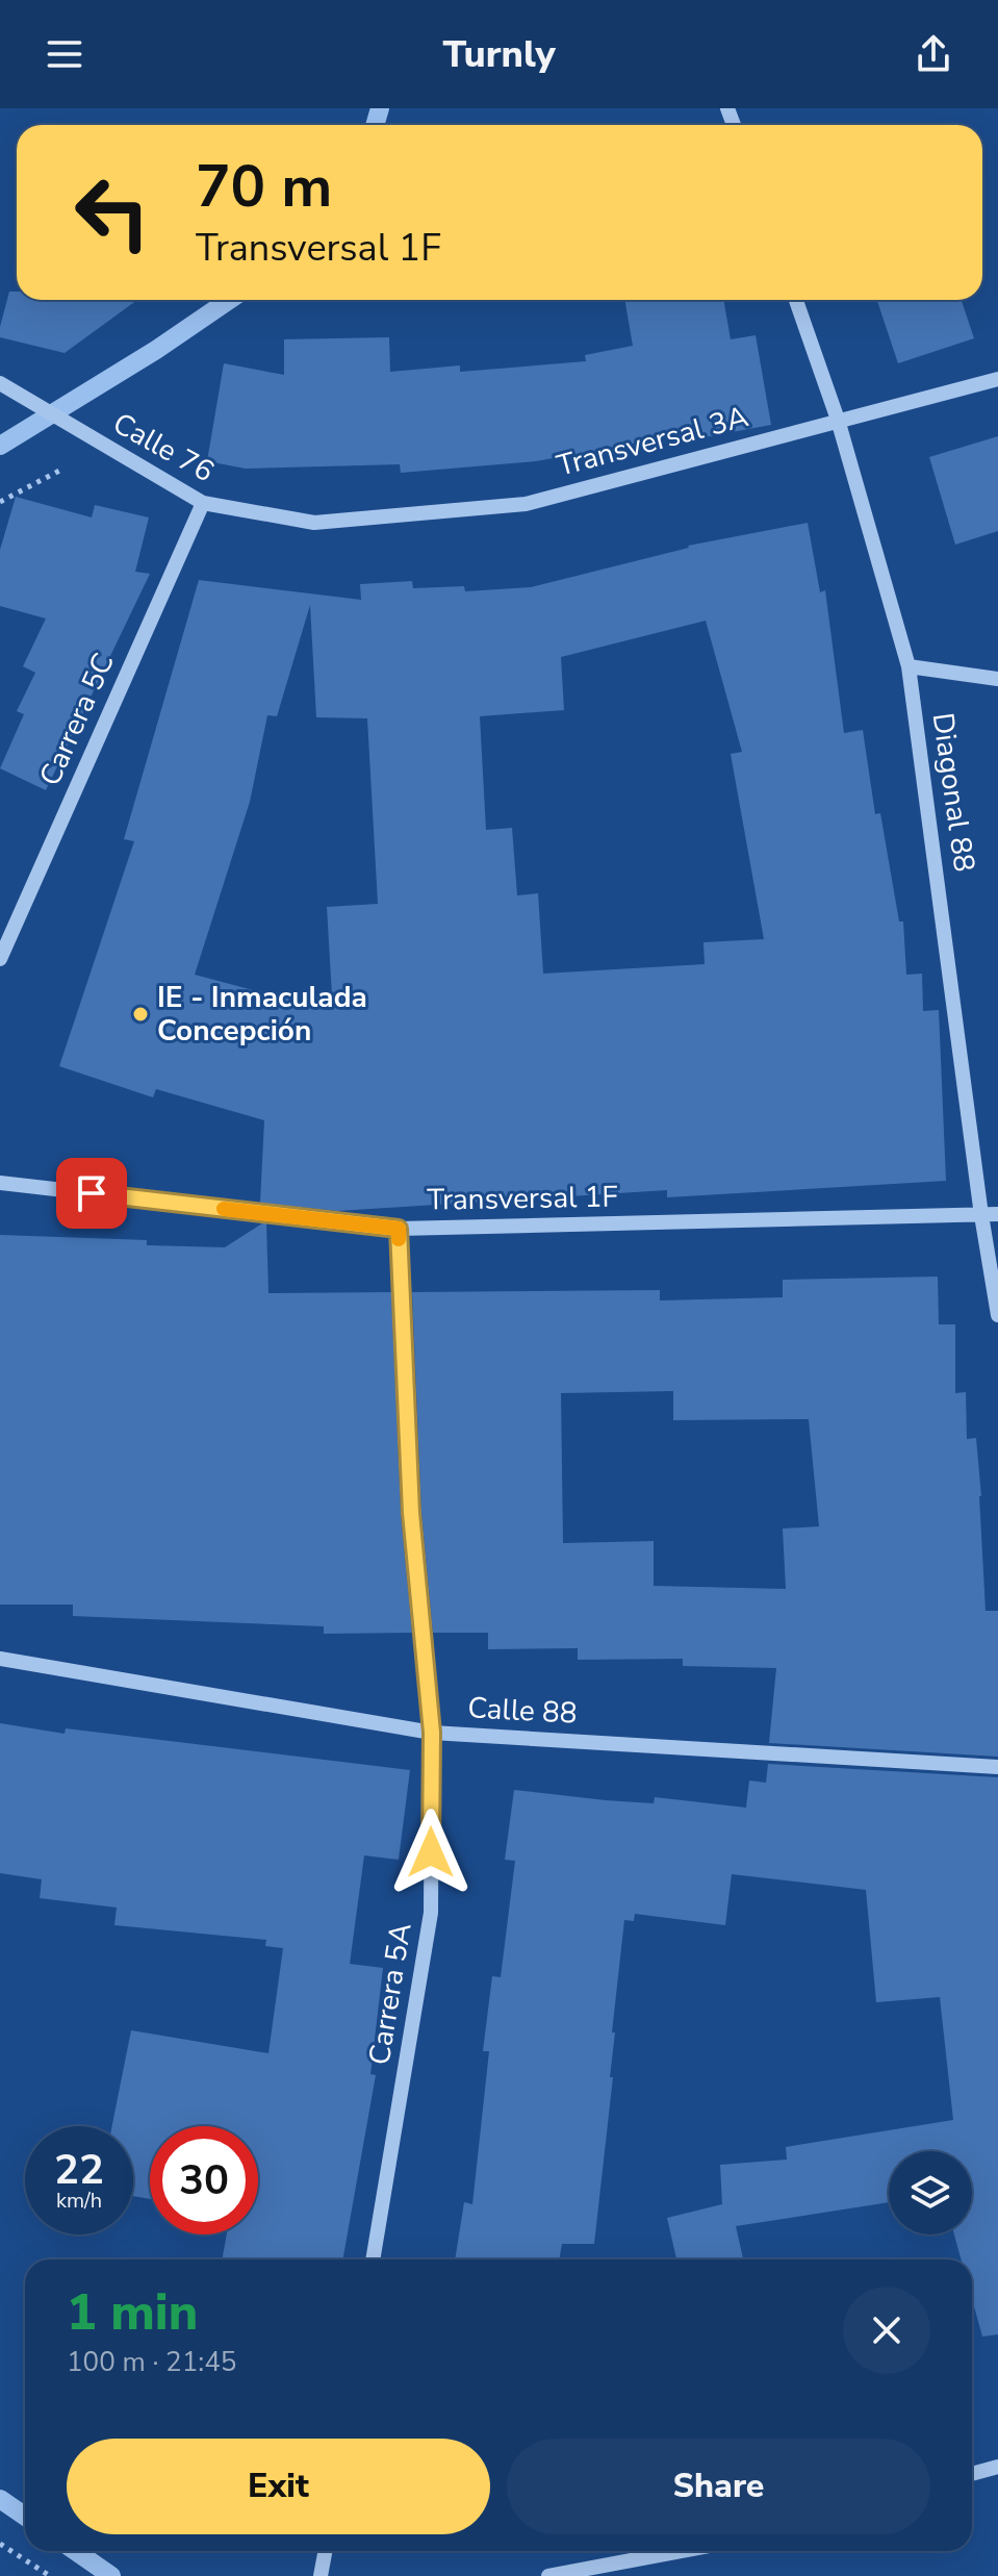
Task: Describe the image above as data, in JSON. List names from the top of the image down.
{
  "streets": {
    "street": [
      "Transversal 3A",
      "Calle 76",
      "Carrera 5C",
      "Diagonal 88",
      "Transversal 1F",
      "Calle 88",
      "Carrera 5A"
    ]
  },
  "crossings": [
    ["Transversal 3A", "Calle 76"],
    ["Transversal 3A", "Diagonal 88"],
    ["Calle 76", "Carrera 5C"],
    ["Diagonal 88", "Transversal 1F"],
    ["Transversal 1F", "Carrera 5A"],
    ["Calle 88", "Carrera 5A"]
  ],
  "places": ["IE - Inmaculada Concepción"],
  "page": {
    "header": "Turnly",
    "turn": ["70 m", "Transversal 1F"],
    "speed": "22 km/h",
    "limit": "30",
    "heading": ["1 min", "100 m · 21:45"],
    "buttons": ["Exit", "Share"]
  }
}
